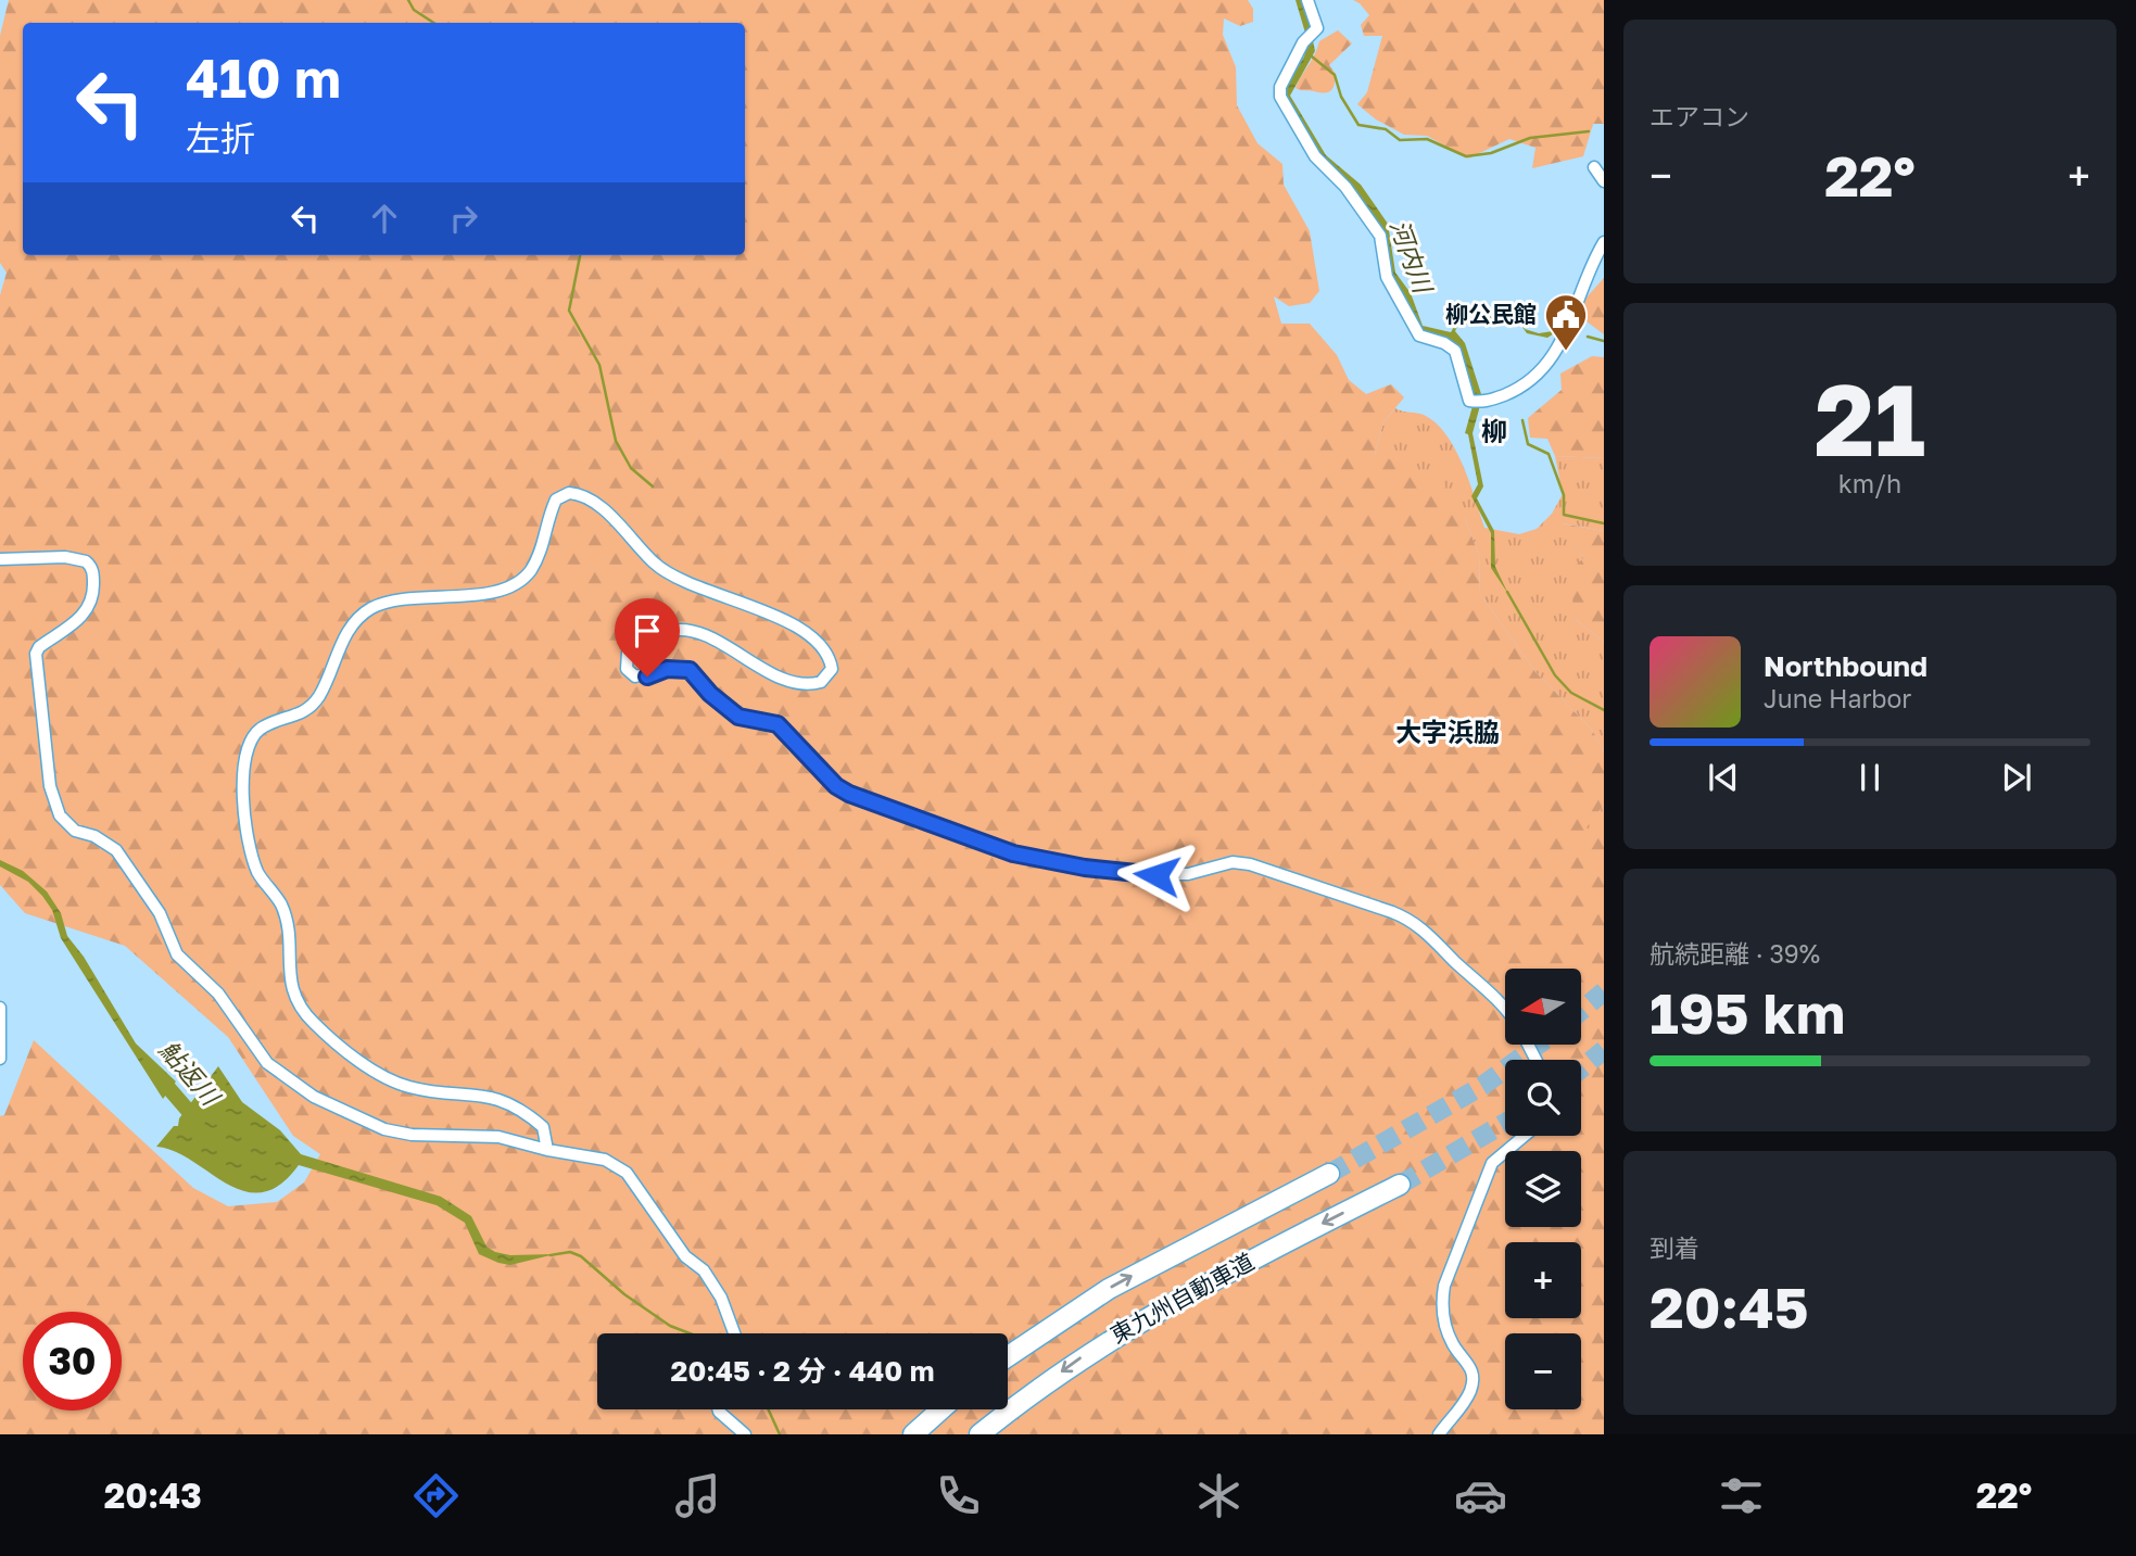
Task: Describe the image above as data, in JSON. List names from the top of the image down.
{
  "streets": {
    "highway": ["東九州自動車道"]
  },
  "districts": ["柳", "大字浜脇"],
  "water": ["河内川", "鮎返川"],
  "places": {
    "public building": ["柳公民館"]
  },
  "north": "left",
  "page": {
    "tile": [
      "エアコン",
      ["21", "km/h"],
      ["航続距離 · 39%", "195 km"],
      ["到着", "20:45"]
    ],
    "turn": ["410 m", "左折"],
    "heat": ["−", "22°", "+"],
    "song": ["Northbound", "June Harbor"],
    "map_buttons": ["+", "−"],
    "limit": "30",
    "trip": "20:45 · 2 分 · 440 m",
    "tabs": ["20:43", "22°"]
  }
}
